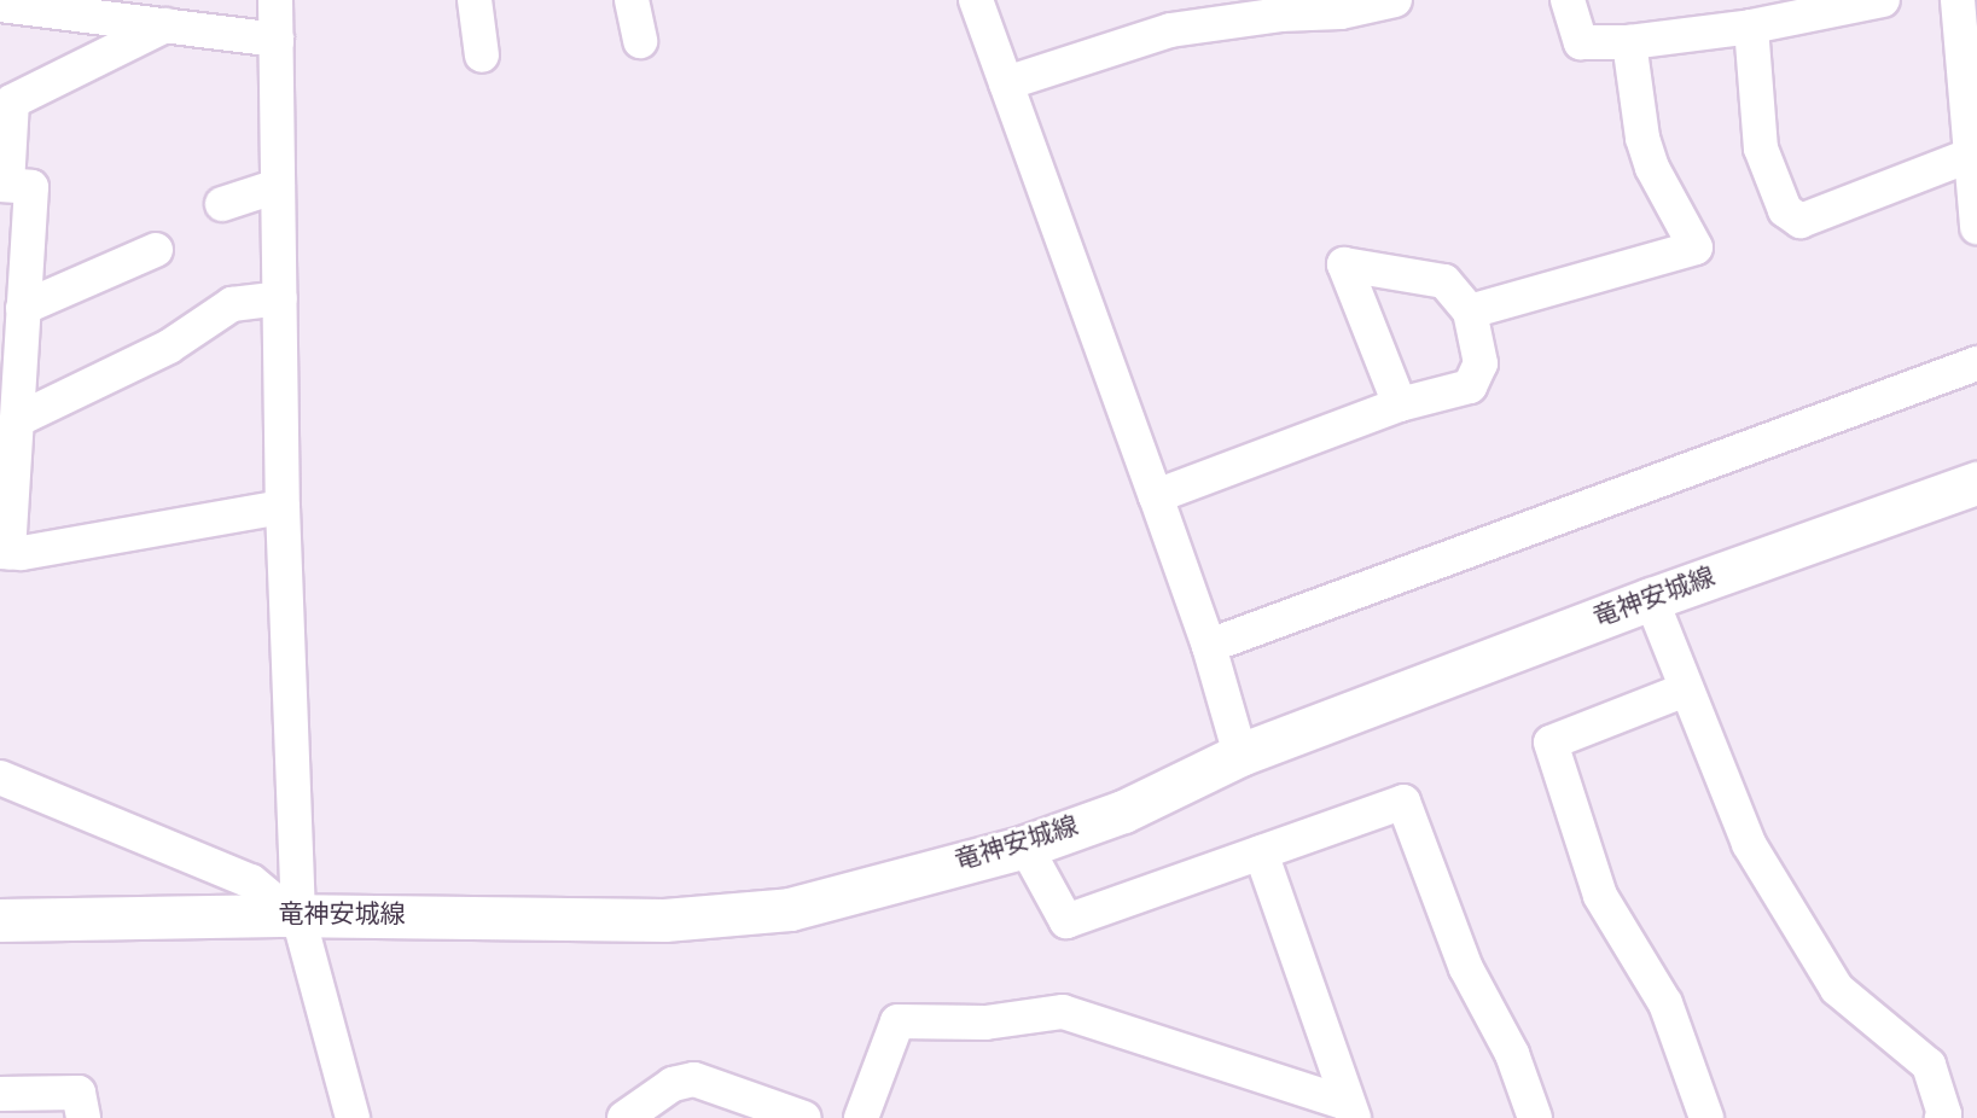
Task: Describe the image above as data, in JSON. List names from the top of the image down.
{
  "streets": {
    "street": ["竜神安城線"]
  }
}
